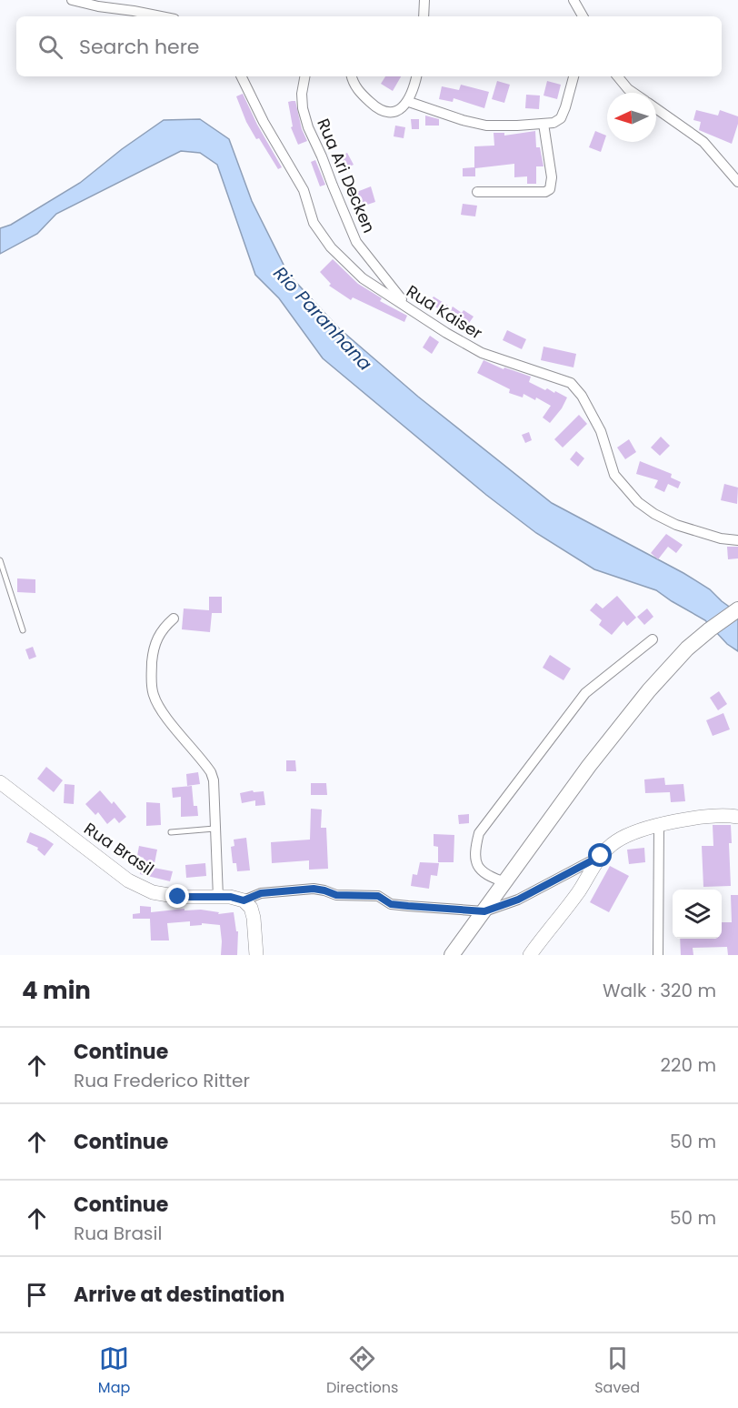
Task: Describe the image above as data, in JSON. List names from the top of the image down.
{
  "streets": {
    "street": ["Rua Ari Decken", "Rua Kaiser", "Rua Brasil"]
  },
  "crossings": [
    ["Rua Ari Decken", "Rua Kaiser"]
  ],
  "water": ["Rio Paranhana"],
  "north": "left",
  "page": {
    "search": "Search here",
    "heading": ["4 min", "Walk · 320 m"],
    "list": [
      ["Continue", "Rua Frederico Ritter", "220 m"],
      ["Continue", "50 m"],
      ["Continue", "Rua Brasil", "50 m"],
      "Arrive at destination"
    ],
    "nav": ["Map", "Directions", "Saved"]
  }
}
